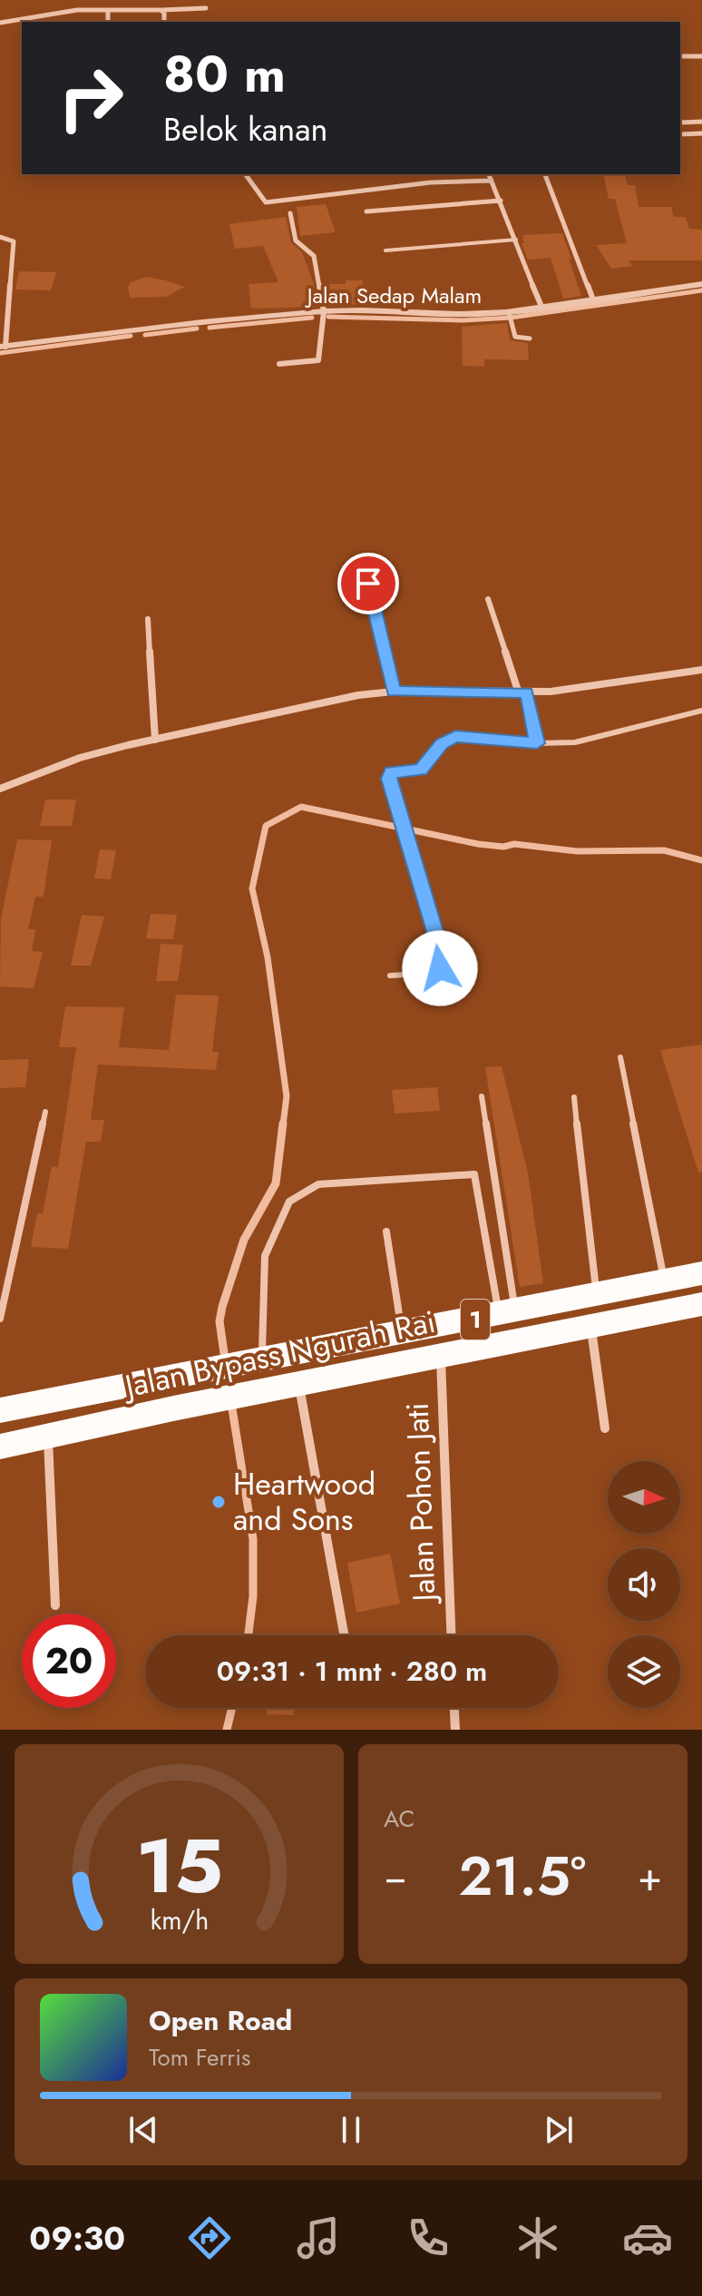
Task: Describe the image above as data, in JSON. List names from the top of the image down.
{
  "streets": {
    "highway": ["1", "Jalan Bypass Ngurah Rai"],
    "street": ["Jalan Sedap Malam", "Jalan Pohon Jati"]
  },
  "crossings": [
    ["Jalan Bypass Ngurah Rai", "Jalan Pohon Jati"]
  ],
  "places": ["Heartwood and Sons"],
  "north": "right",
  "page": {
    "turn": ["80 m", "Belok kanan"],
    "limit": "20",
    "trip": "09:31 · 1 mnt · 280 m",
    "tile": "AC",
    "heat": ["−", "21.5°", "+"],
    "song": ["Open Road", "Tom Ferris"],
    "tabs": "09:30",
    "gauge": ["15", "km/h"]
  }
}
